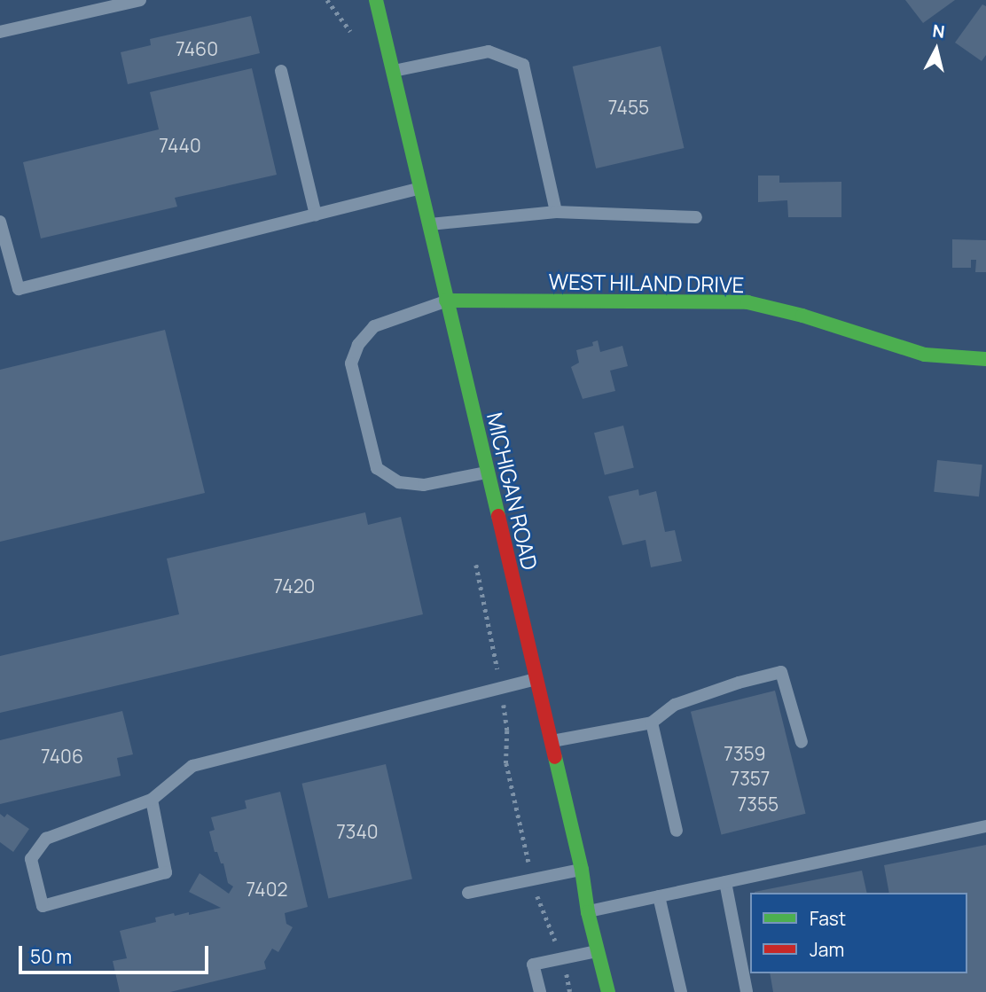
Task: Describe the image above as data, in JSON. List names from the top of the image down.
{
  "streets": {
    "main road": ["WEST HILAND DRIVE", "MICHIGAN ROAD"]
  },
  "crossings": [
    ["WEST HILAND DRIVE", "MICHIGAN ROAD"]
  ],
  "house_numbers": [
    "7460",
    "7455",
    "7440",
    "7420",
    "7359",
    "7406",
    "7357",
    "7355",
    "7340",
    "7402"
  ],
  "legend": ["Fast", "Jam"],
  "scale_bar": "50 m",
  "north": "top"
}
